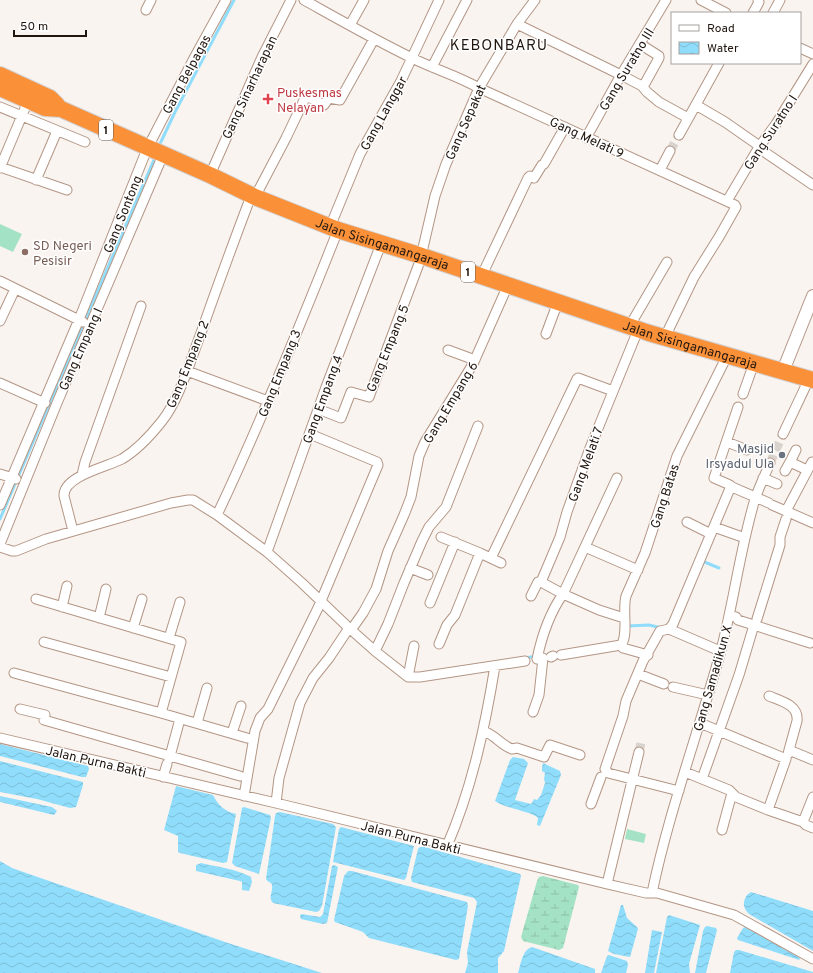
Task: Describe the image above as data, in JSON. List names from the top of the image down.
{
  "streets": {
    "highway": ["1", "Jalan Sisingamangaraja"],
    "street": [
      "Gang Suratno III",
      "Gang Belpagas",
      "Gang Sinarharapan",
      "Gang Langgar",
      "Gang Sepakat",
      "Gang Suratno I",
      "Gang Melati 9",
      "Gang Sontong",
      "Gang Empang 5",
      "Gang Empang I",
      "Gang Empang 2",
      "Gang Empang 3",
      "Gang Empang 4",
      "Gang Empang 6",
      "Gang Melati 7",
      "Gang Batas",
      "Gang Samadikun X",
      "Jalan Purna Bakti"
    ]
  },
  "crossings": [
    ["Gang Suratno III", "Gang Melati 9"],
    ["Gang Belpagas", "Gang Sontong"],
    ["Gang Belpagas", "Jalan Sisingamangaraja"],
    ["Gang Belpagas", "Gang Empang I"],
    ["Gang Sinarharapan", "Jalan Sisingamangaraja"],
    ["Gang Langgar", "Gang Melati 9"],
    ["Gang Langgar", "Jalan Sisingamangaraja"],
    ["Gang Langgar", "Gang Empang 3"],
    ["Gang Sepakat", "Gang Melati 9"],
    ["Gang Sepakat", "Jalan Sisingamangaraja"],
    ["Gang Sepakat", "Gang Empang 5"],
    ["1", "Jalan Sisingamangaraja"],
    ["Gang Suratno I", "Gang Melati 9"],
    ["Gang Melati 9", "Gang Empang 2"],
    ["Gang Sontong", "Jalan Sisingamangaraja"],
    ["Gang Sontong", "Gang Empang I"],
    ["Jalan Sisingamangaraja", "Gang Empang 5"],
    ["Jalan Sisingamangaraja", "Gang Empang I"],
    ["Jalan Sisingamangaraja", "Gang Empang 2"],
    ["Jalan Sisingamangaraja", "Gang Empang 3"],
    ["Jalan Sisingamangaraja", "Gang Empang 4"],
    ["Jalan Sisingamangaraja", "Gang Empang 6"],
    ["Jalan Sisingamangaraja", "Gang Melati 7"],
    ["Jalan Sisingamangaraja", "Gang Batas"],
    ["Gang Empang 5", "Gang Empang 4"],
    ["Gang Empang 6", "Jalan Purna Bakti"],
    ["Gang Samadikun X", "Jalan Purna Bakti"]
  ],
  "districts": ["KEBONBARU"],
  "places": {
    "health": ["Puskesmas Nelayan"],
    "other": ["SD Negeri Pesisir", "Masjid Irsyadul Ula"]
  },
  "legend": ["Road", "Water"],
  "scale_bar": "50 m"
}
